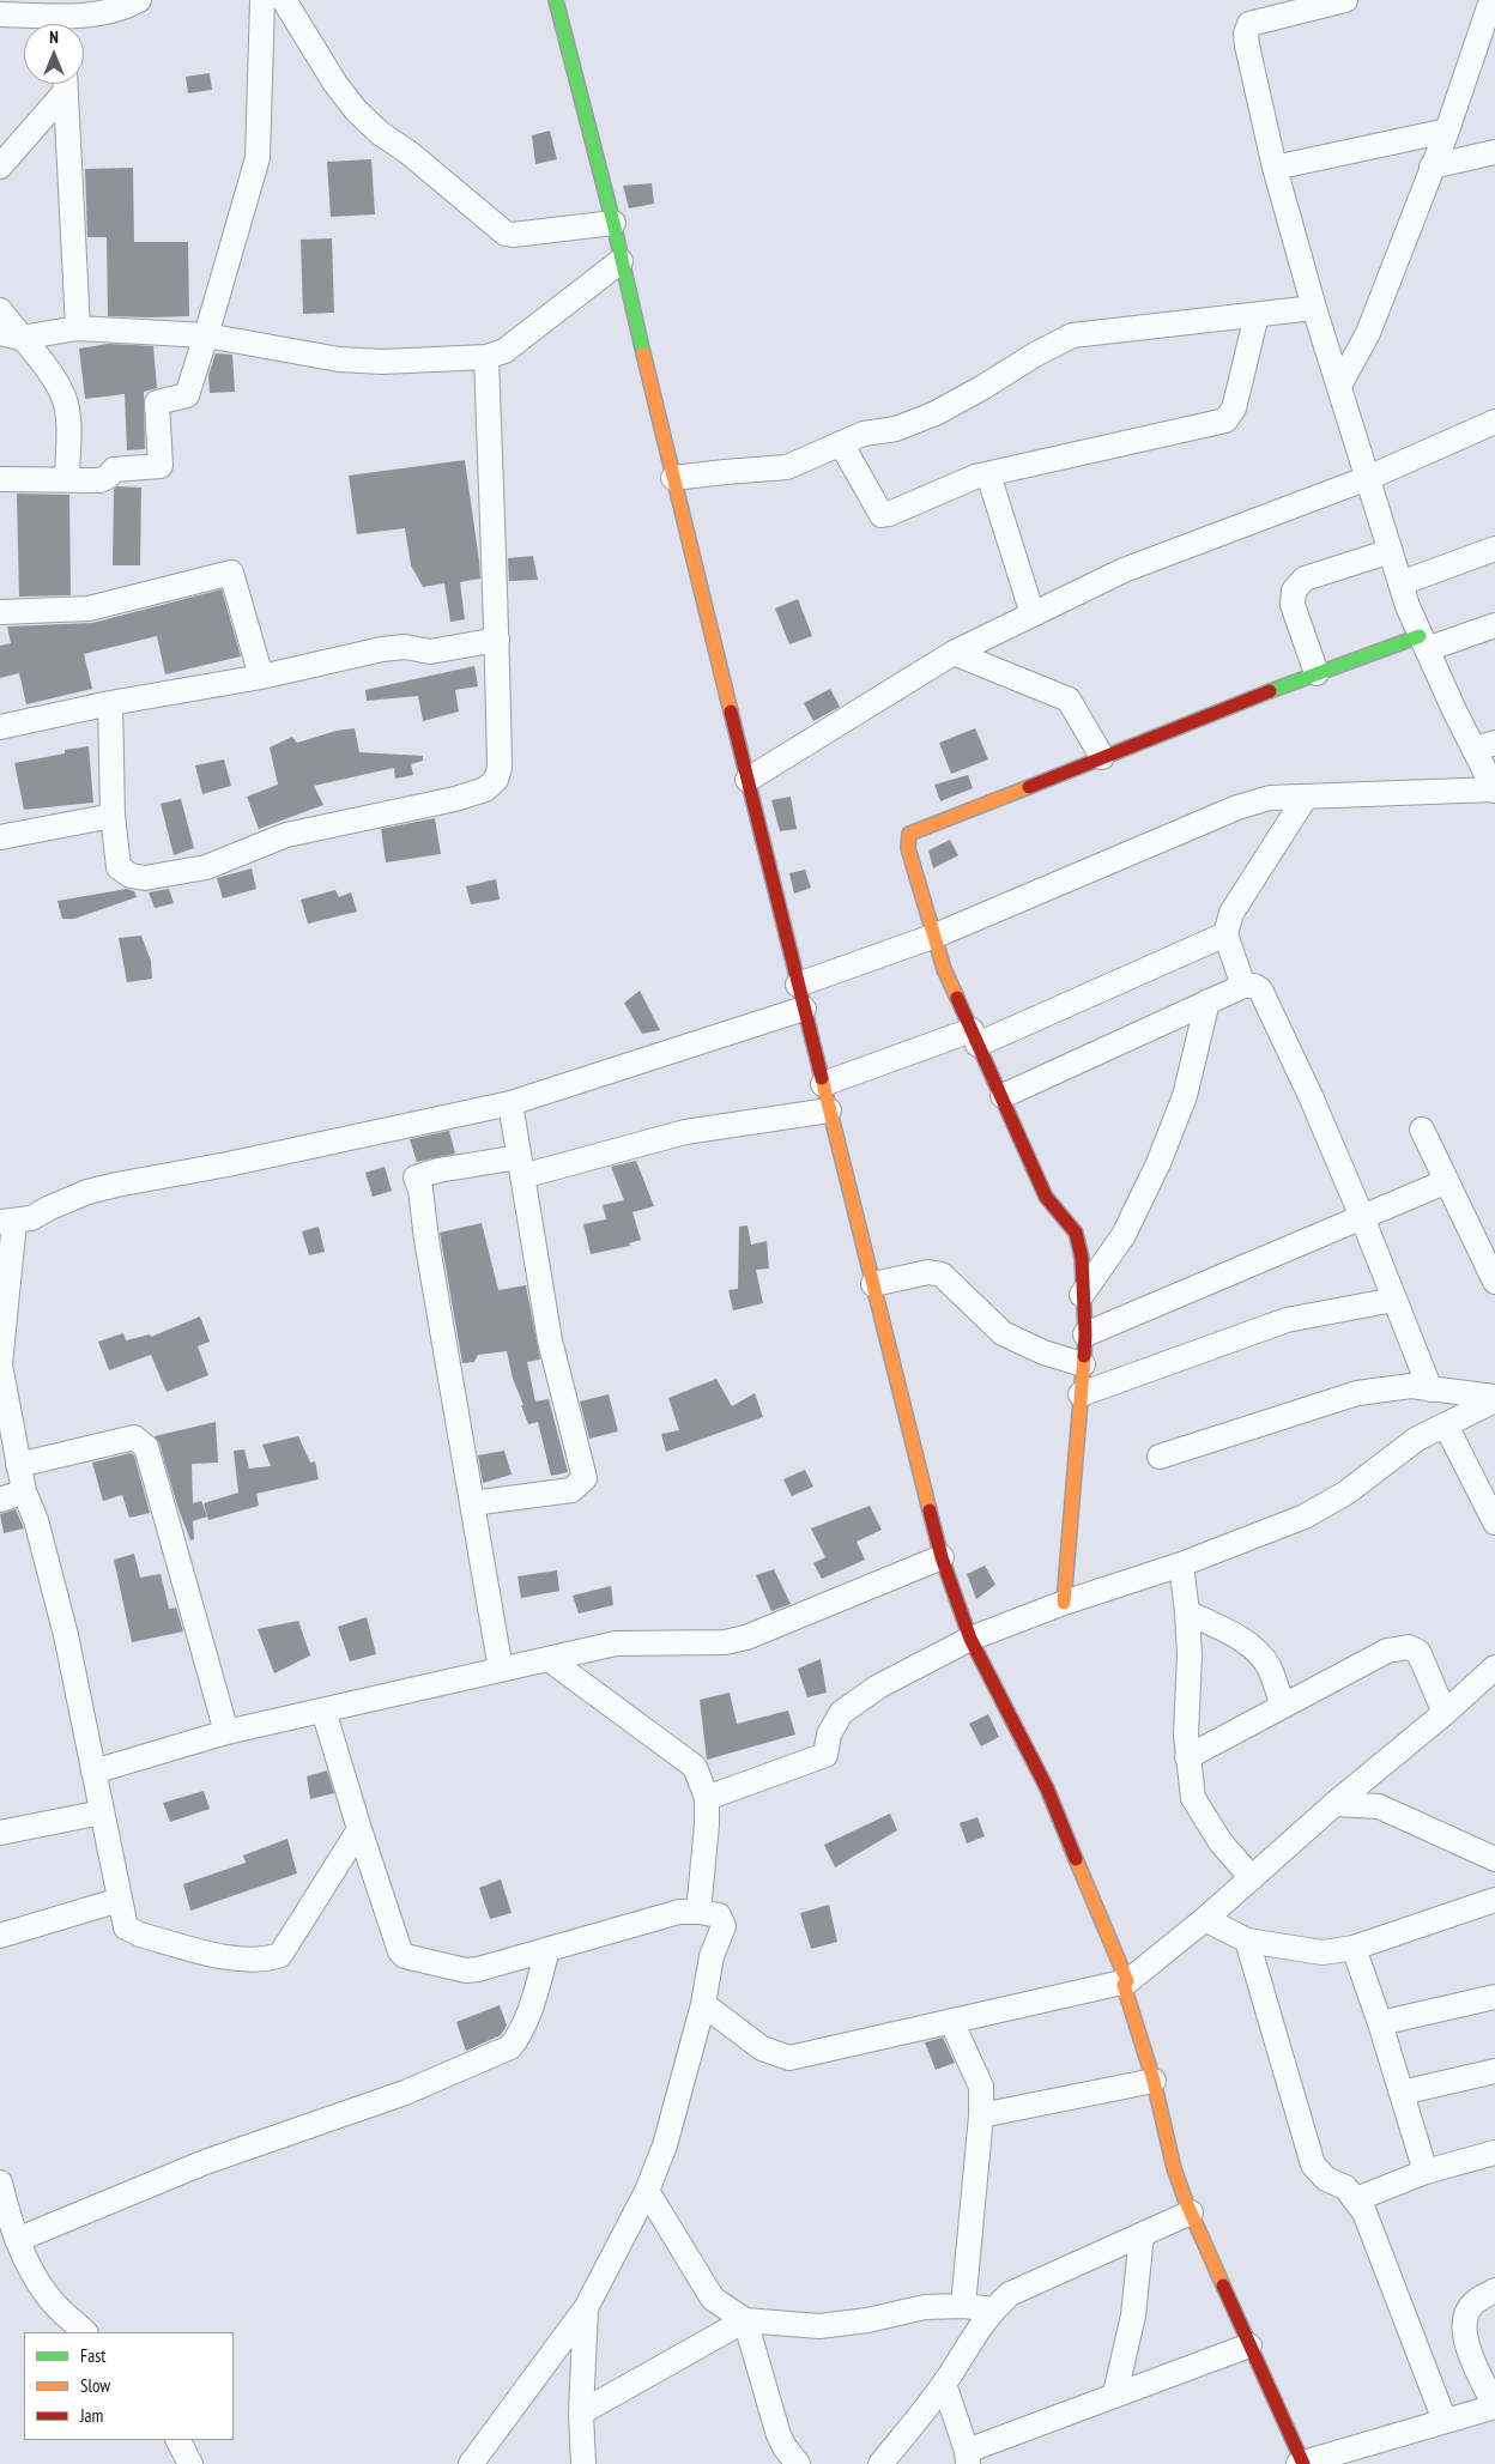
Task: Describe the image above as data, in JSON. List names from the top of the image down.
{
  "legend": ["Fast", "Slow", "Jam"],
  "north": "top"
}
